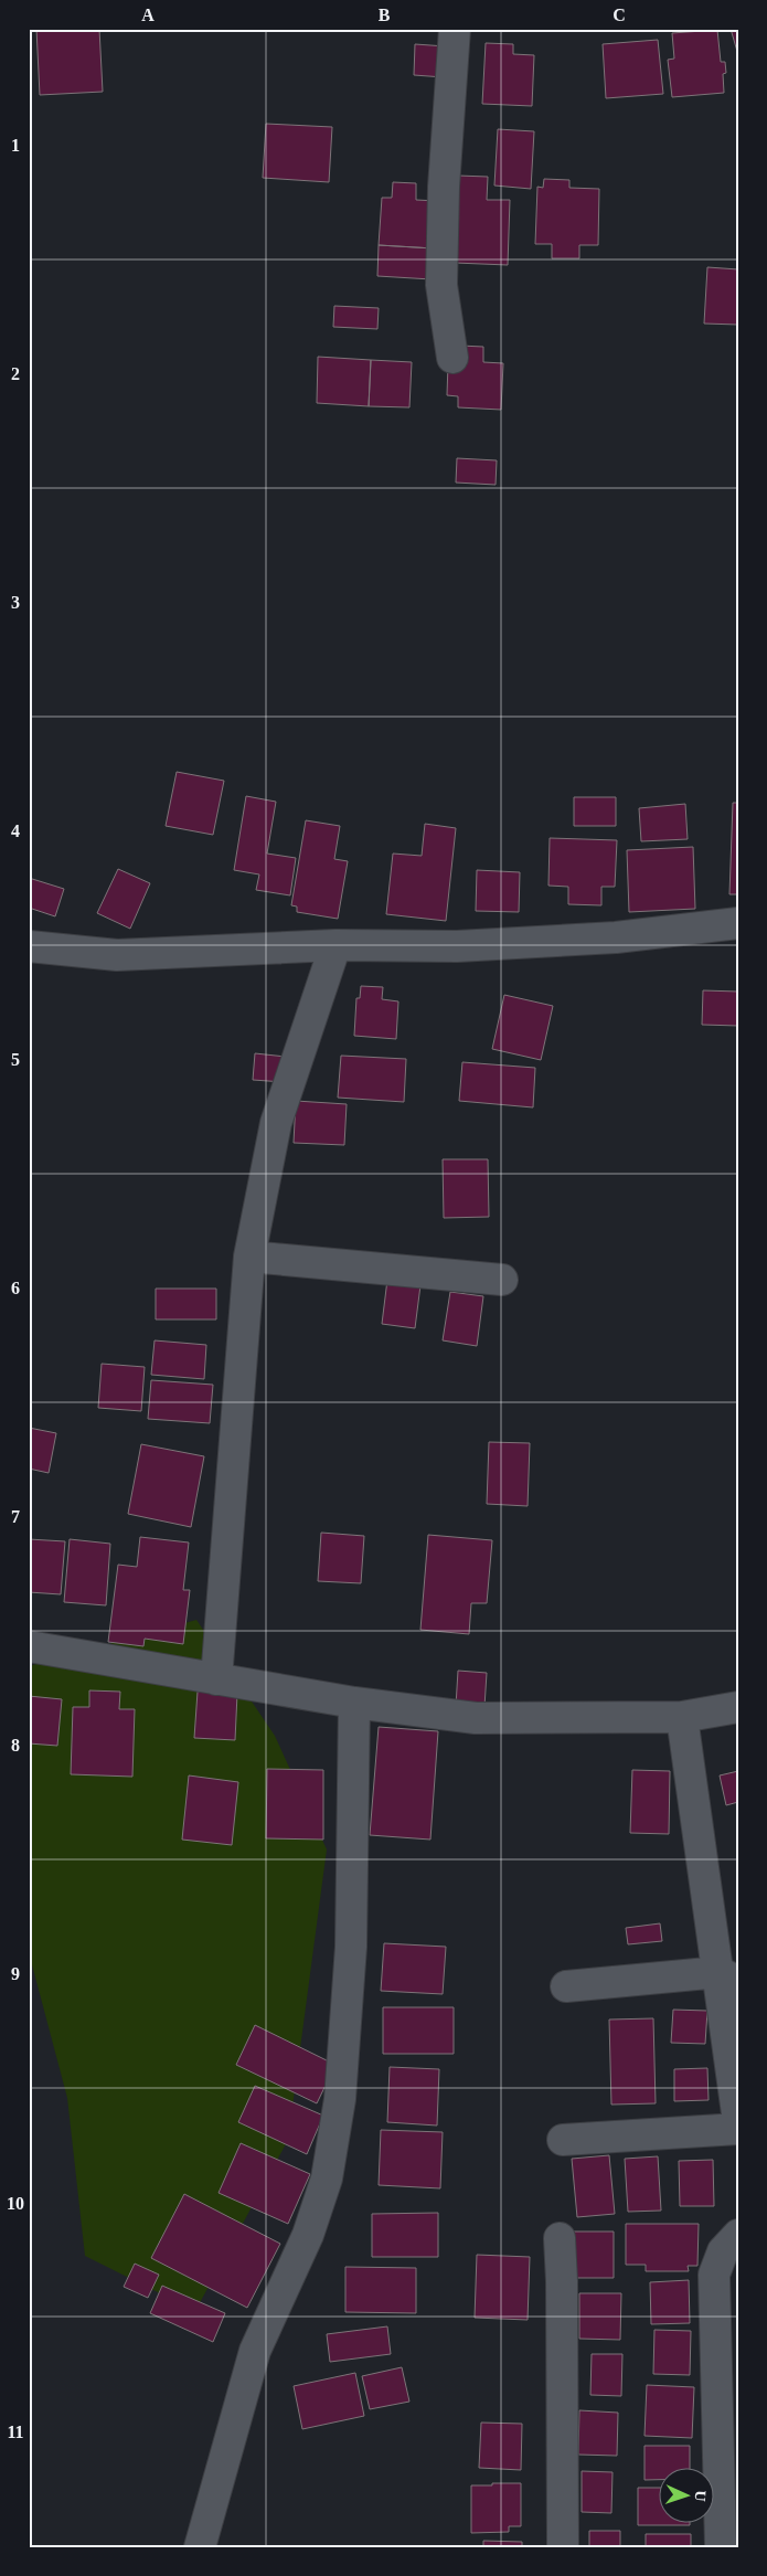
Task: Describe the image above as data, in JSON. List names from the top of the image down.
{
  "north": "right",
  "grid": {
    "columns": ["A", "B", "C"],
    "rows": [
      "1",
      "2",
      "3",
      "4",
      "5",
      "6",
      "7",
      "8",
      "9",
      "10",
      "11"
    ]
  }
}
